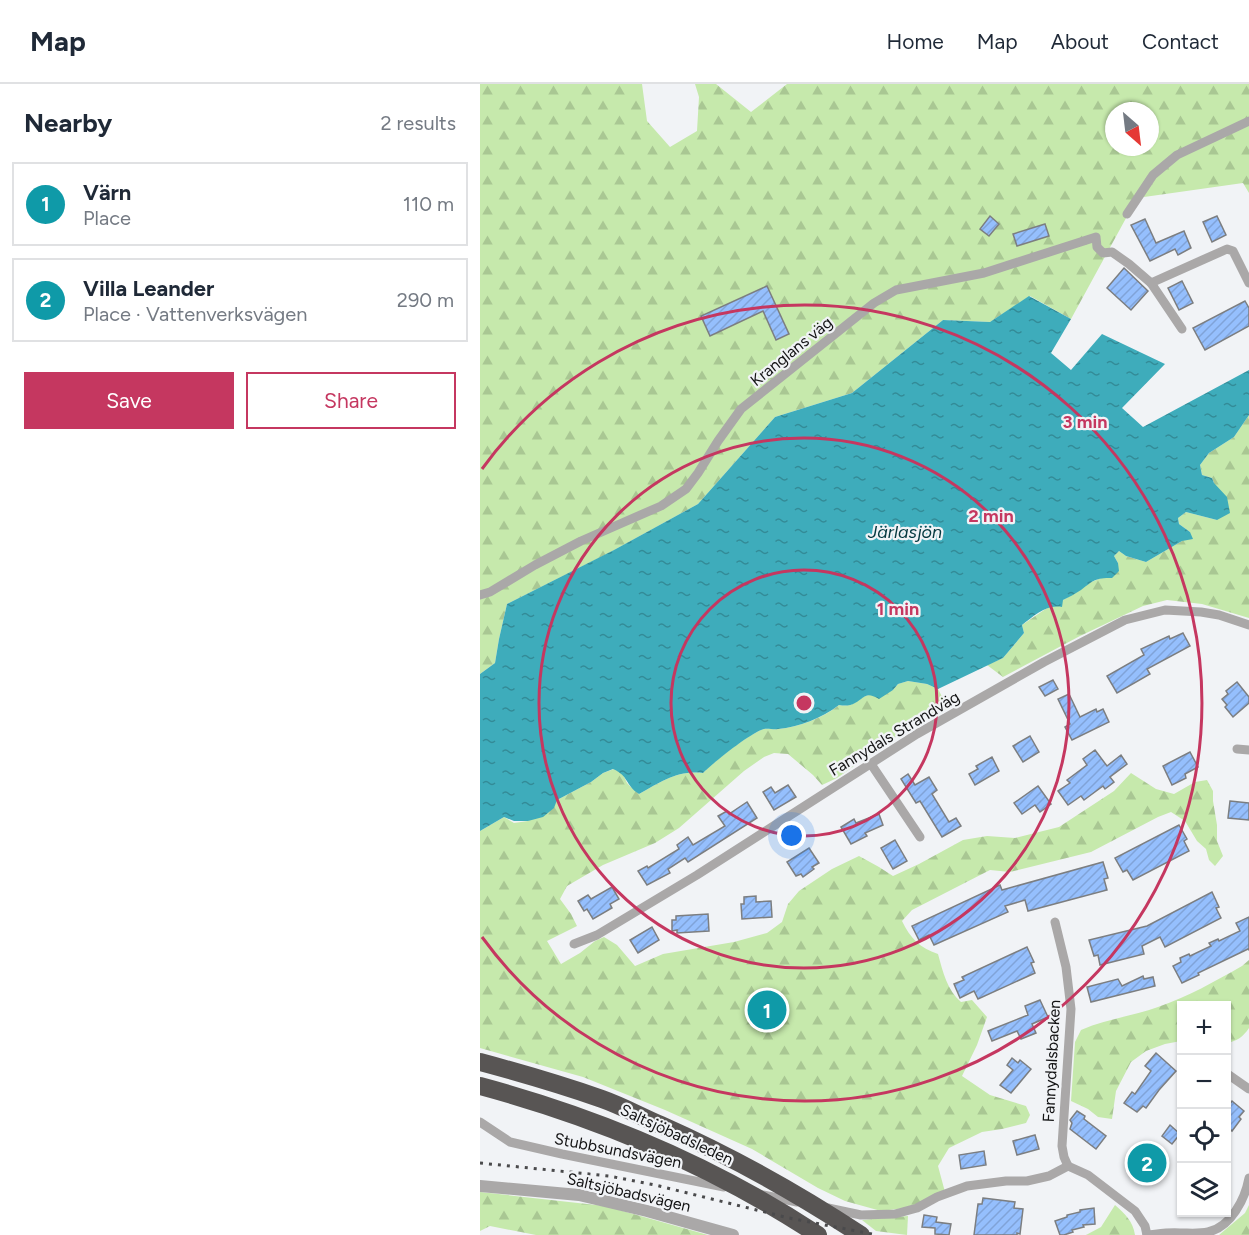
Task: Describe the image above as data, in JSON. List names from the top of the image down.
{
  "streets": {
    "highway": ["Saltsjöbadsleden"],
    "street": [
      "Kranglans väg",
      "Fannydals Strandväg",
      "Fannydalsbacken",
      "Stubbsundsvägen",
      "Saltsjöbadsvägen"
    ]
  },
  "crossings": [
    ["Fannydalsbacken", "Stubbsundsvägen"]
  ],
  "water": ["Järlasjön"],
  "north": "bottom right",
  "page": {
    "header": "Map",
    "nav": [
      "Home",
      "Map",
      "About",
      "Contact"
    ],
    "heading": ["Nearby", "2 results"],
    "list": [
      {
        "mark": "1",
        "name": "Värn",
        "note": "Place",
        "value": "110 m"
      },
      {
        "mark": "2",
        "name": "Villa Leander",
        "note": "Place · Vattenverksvägen",
        "value": "290 m"
      }
    ],
    "buttons": ["Save", "Share"],
    "pins": ["1", "2"],
    "map_buttons": ["+", "−"]
  },
  "rings": ["3 min", "2 min", "1 min"]
}
